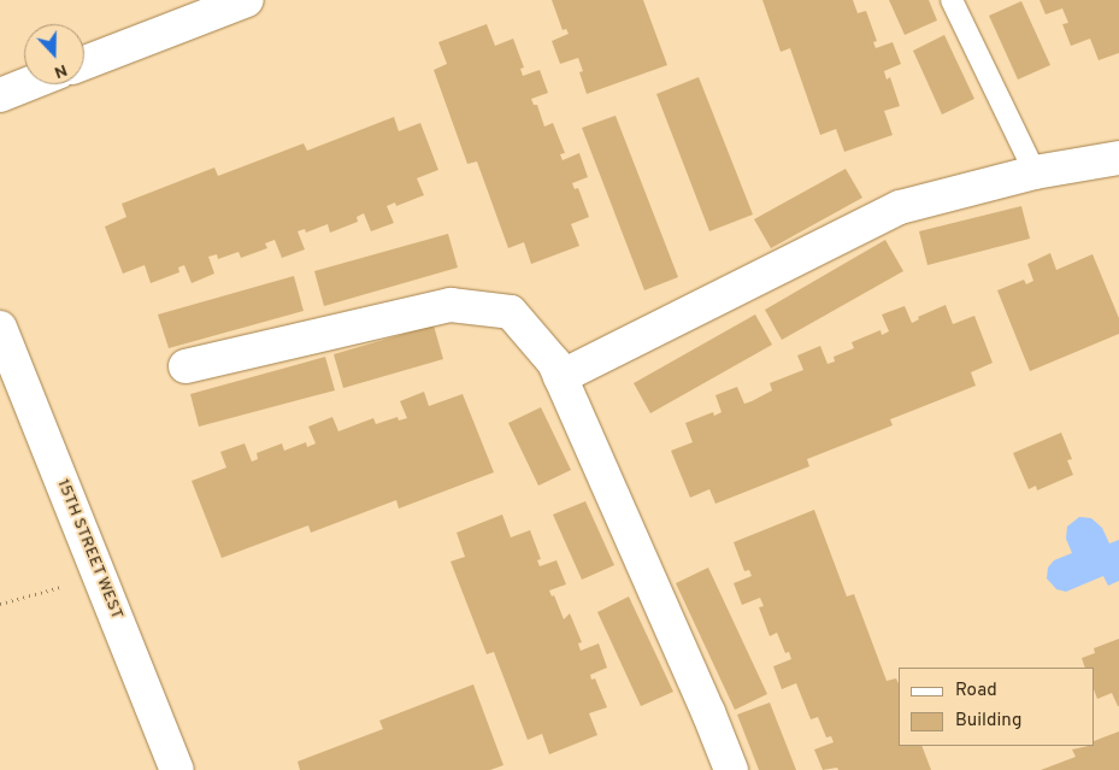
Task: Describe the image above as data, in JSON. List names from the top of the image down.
{
  "streets": {
    "street": ["15TH STREET WEST"]
  },
  "legend": ["Road", "Building"],
  "north": "bottom"
}
